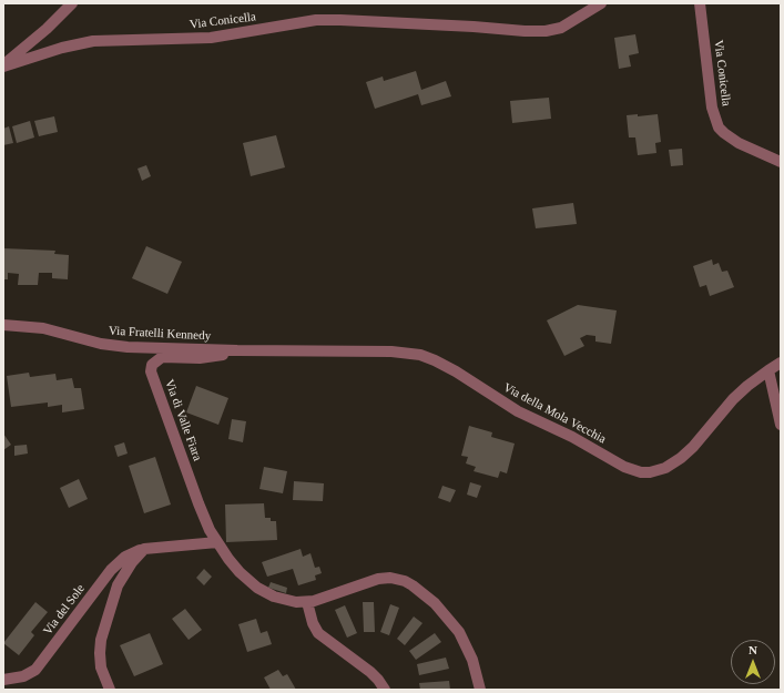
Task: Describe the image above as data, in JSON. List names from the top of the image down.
{
  "streets": {
    "street": [
      "Via Conicella",
      "Via Fratelli Kennedy",
      "Via della Mola Vecchia",
      "Via di Valle Fiara",
      "Via del Sole"
    ]
  },
  "crossings": [
    ["Via Fratelli Kennedy", "Via della Mola Vecchia"],
    ["Via Fratelli Kennedy", "Via di Valle Fiara"],
    ["Via della Mola Vecchia", "Via di Valle Fiara"]
  ],
  "north": "top"
}
